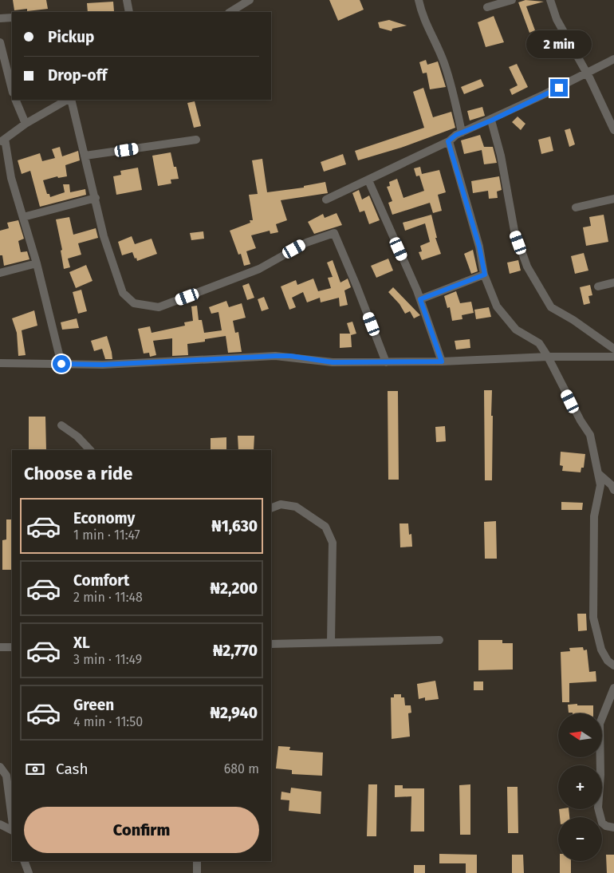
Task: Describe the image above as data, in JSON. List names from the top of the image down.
{
  "north": "left",
  "page": {
    "banner": ["Pickup", "Drop-off"],
    "bubble": "2 min",
    "heading": "Choose a ride",
    "list": [
      {
        "name": "Economy",
        "note": "1 min · 11:47",
        "value": "₦1,630"
      },
      {
        "name": "Comfort",
        "note": "2 min · 11:48",
        "value": "₦2,200"
      },
      {
        "name": "XL",
        "note": "3 min · 11:49",
        "value": "₦2,770"
      },
      {
        "name": "Green",
        "note": "4 min · 11:50",
        "value": "₦2,940"
      }
    ],
    "map_buttons": ["+", "−"],
    "pay": ["Cash", "680 m"],
    "buttons": "Confirm"
  }
}
